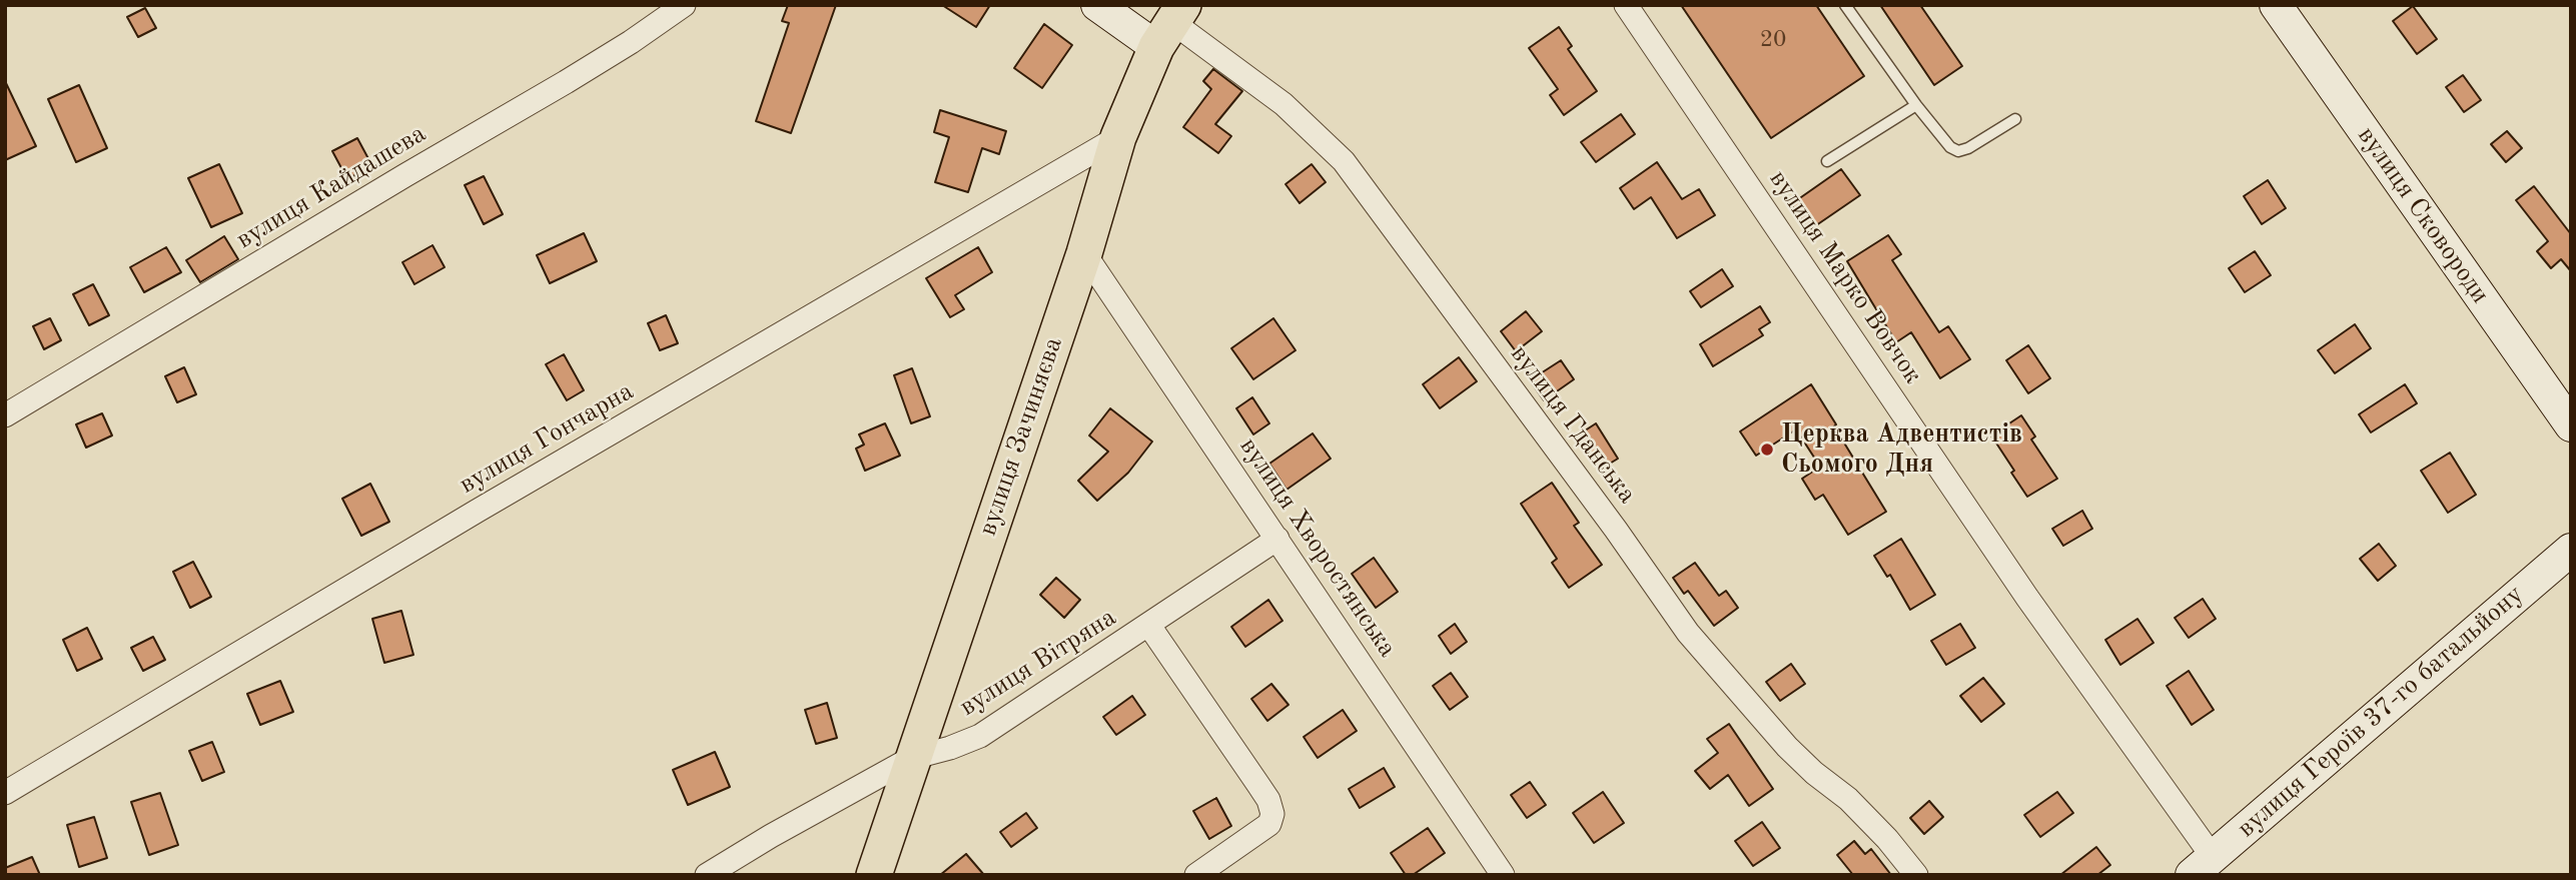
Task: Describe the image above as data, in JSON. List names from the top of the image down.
{
  "streets": {
    "main road": ["вулиця Зачиняєва"],
    "street": [
      "вулиця Кайдашева",
      "вулиця Сковороди",
      "вулиця Марко Вовчок",
      "вулиця Гданська",
      "вулиця Гончарна",
      "вулиця Хворостянська",
      "вулиця Вітряна",
      "вулиця Героїв 37-го батальйону"
    ]
  },
  "crossings": [
    ["вулиця Марко Вовчок", "вулиця Героїв 37-го батальйону"],
    ["вулиця Гданська", "вулиця Зачиняєва"],
    ["вулиця Зачиняєва", "вулиця Гончарна"],
    ["вулиця Зачиняєва", "вулиця Хворостянська"],
    ["вулиця Зачиняєва", "вулиця Вітряна"],
    ["вулиця Хворостянська", "вулиця Вітряна"]
  ],
  "places": ["Церква Адвентистів Сьомого Дня"],
  "house_numbers": ["20"]
}
